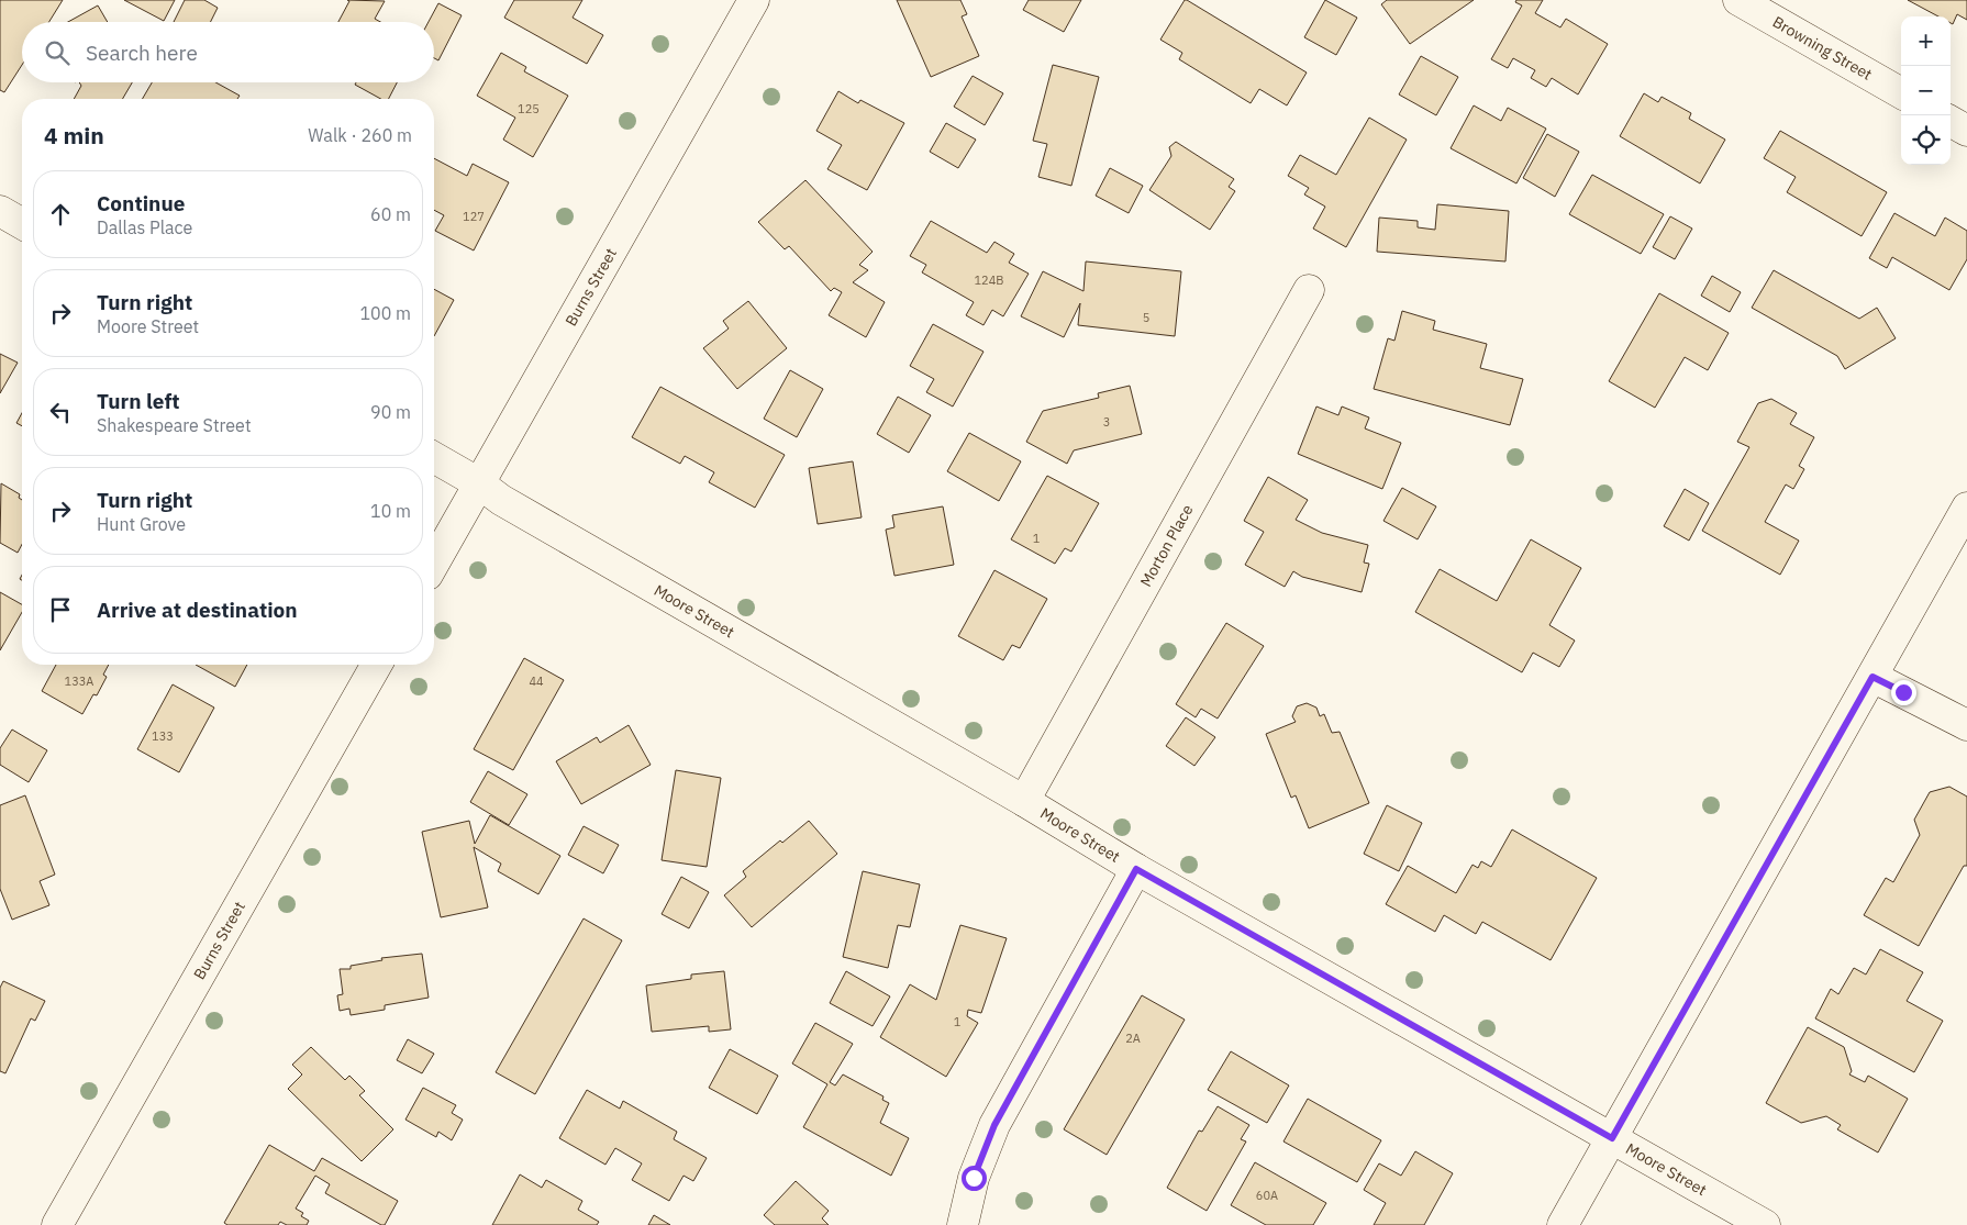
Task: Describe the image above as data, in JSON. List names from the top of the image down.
{
  "streets": {
    "street": [
      "Browning Street",
      "Burns Street",
      "Morton Place",
      "Moore Street"
    ]
  },
  "crossings": [
    ["Burns Street", "Moore Street"],
    ["Morton Place", "Moore Street"]
  ],
  "house_numbers": [
    "125",
    "127",
    "124B",
    "5",
    "3",
    "1",
    "133A",
    "44",
    "133",
    "1",
    "2A",
    "60A"
  ],
  "page": {
    "map_buttons": ["+", "−"],
    "search": "Search here",
    "heading": ["4 min", "Walk · 260 m"],
    "list": [
      ["Continue", "Dallas Place", "60 m"],
      ["Turn right", "Moore Street", "100 m"],
      ["Turn left", "Shakespeare Street", "90 m"],
      ["Turn right", "Hunt Grove", "10 m"],
      "Arrive at destination"
    ]
  }
}
